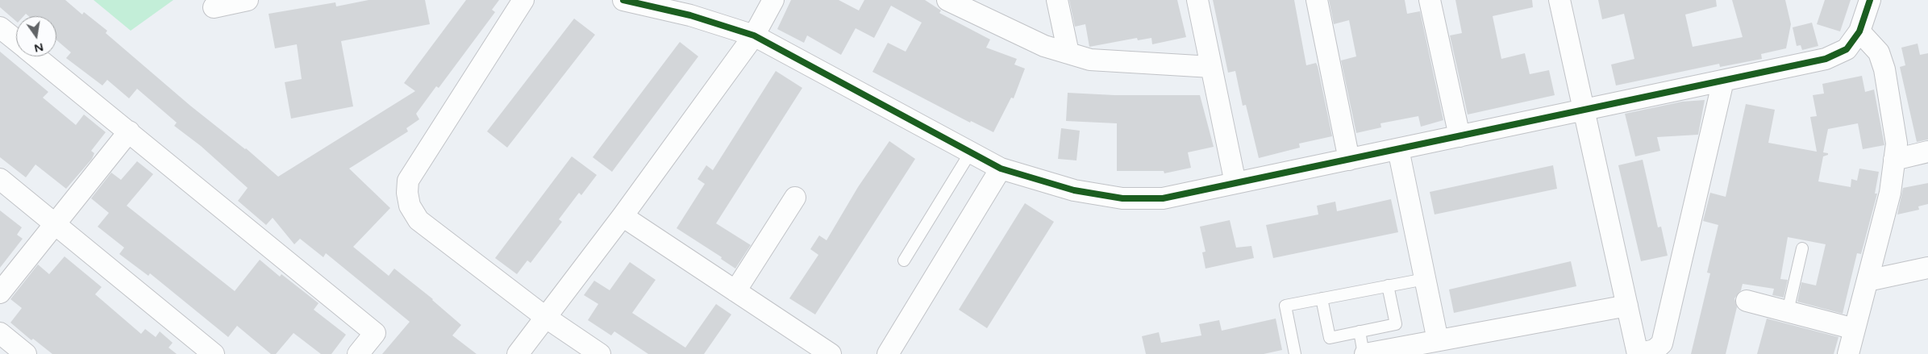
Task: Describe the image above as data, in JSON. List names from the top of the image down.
{
  "north": "bottom"
}
